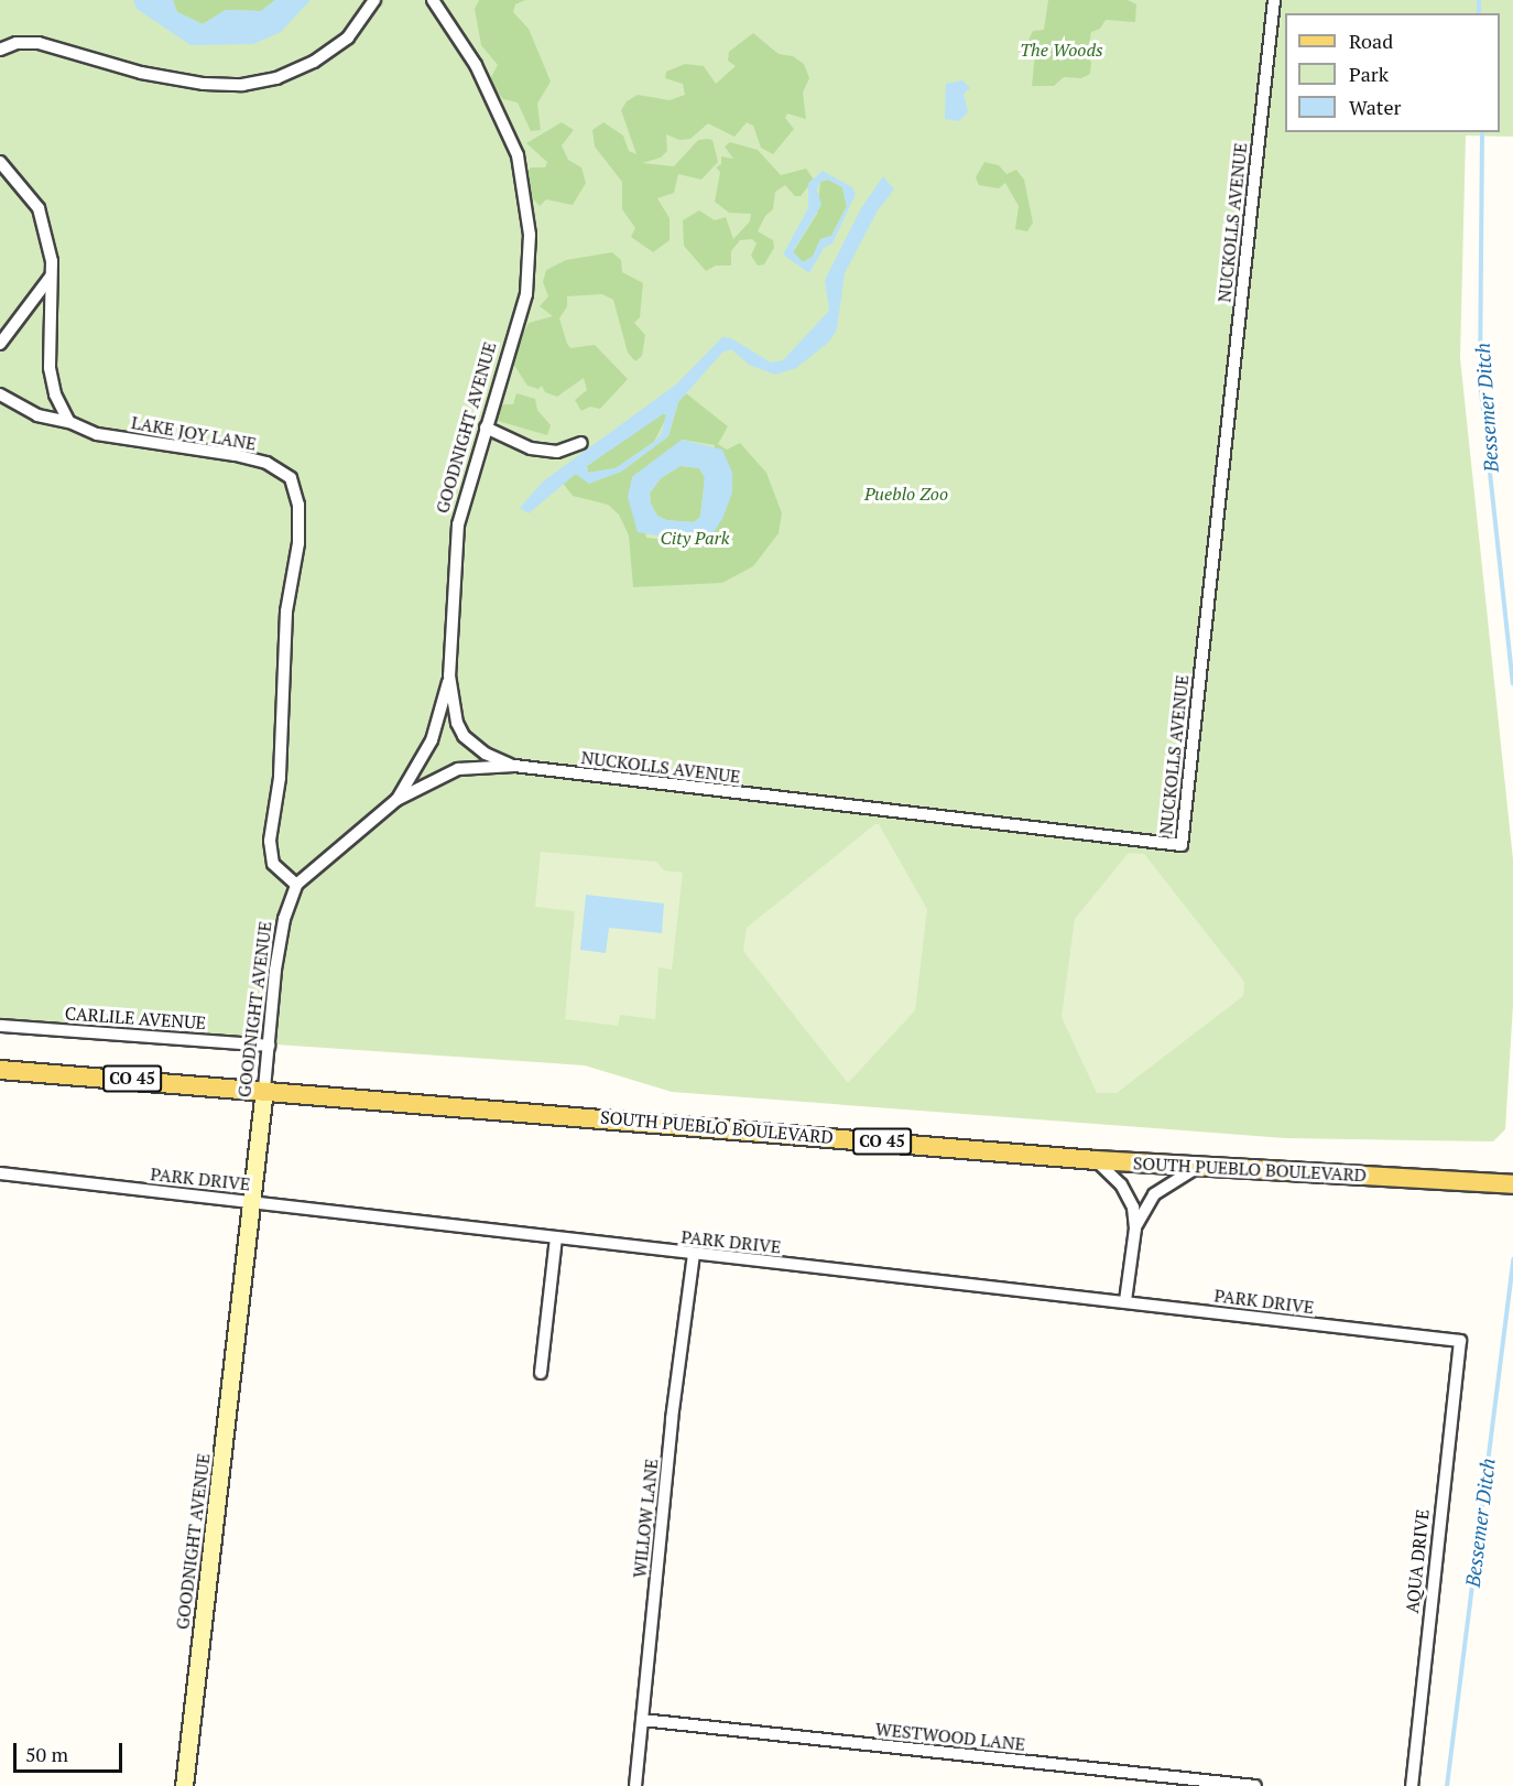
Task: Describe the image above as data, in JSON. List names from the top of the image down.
{
  "streets": {
    "main road": ["CO 45", "SOUTH PUEBLO BOULEVARD"],
    "street": [
      "NUCKOLLS AVENUE",
      "GOODNIGHT AVENUE",
      "LAKE JOY LANE",
      "CARLILE AVENUE",
      "PARK DRIVE",
      "WILLOW LANE",
      "AQUA DRIVE",
      "WESTWOOD LANE"
    ]
  },
  "crossings": [
    ["NUCKOLLS AVENUE", "GOODNIGHT AVENUE"],
    ["GOODNIGHT AVENUE", "LAKE JOY LANE"],
    ["GOODNIGHT AVENUE", "CARLILE AVENUE"],
    ["GOODNIGHT AVENUE", "SOUTH PUEBLO BOULEVARD"],
    ["GOODNIGHT AVENUE", "PARK DRIVE"],
    ["PARK DRIVE", "WILLOW LANE"],
    ["PARK DRIVE", "AQUA DRIVE"],
    ["WILLOW LANE", "WESTWOOD LANE"]
  ],
  "water": ["Bessemer Ditch"],
  "parks": ["The Woods", "Pueblo Zoo", "City Park"],
  "legend": ["Road", "Park", "Water"],
  "scale_bar": "50 m"
}
